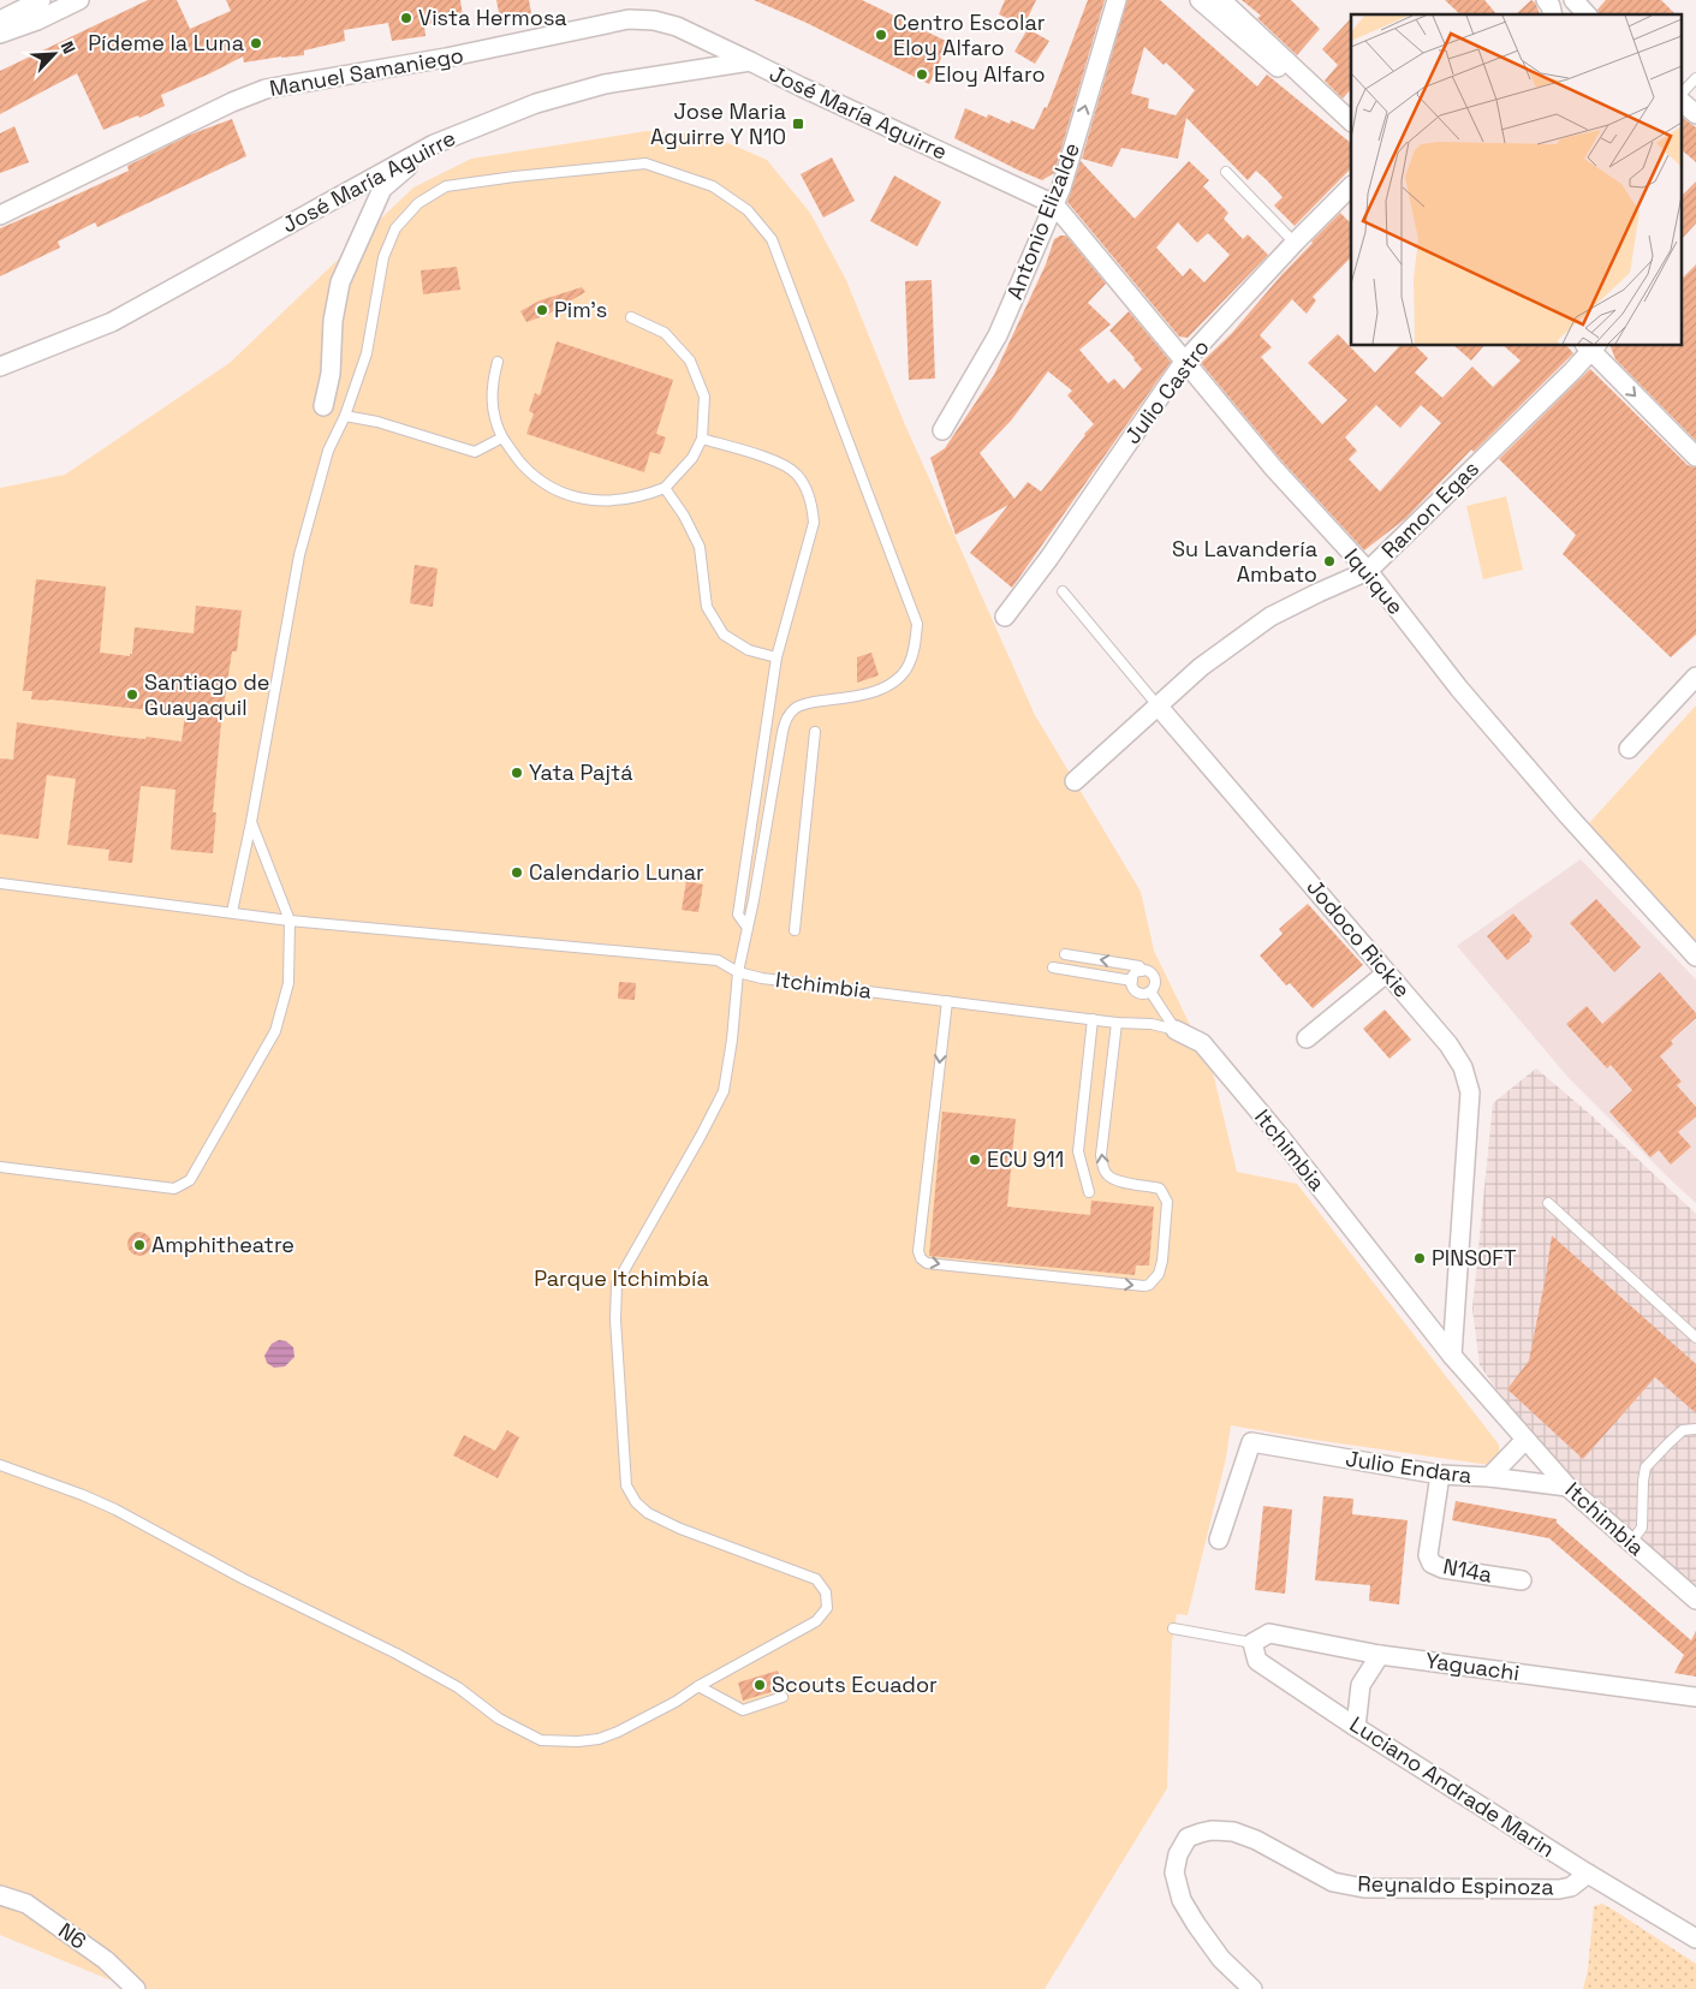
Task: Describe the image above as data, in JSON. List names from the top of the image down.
{
  "streets": {
    "street": [
      "Manuel Samaniego",
      "José María Aguirre",
      "Antonio Elizalde",
      "Julio Castro",
      "Ramon Egas",
      "Iquique",
      "Jodoco Rickie",
      "Itchimbia",
      "Julio Endara",
      "N14a",
      "Yaguachi",
      "Luciano Andrade Marin",
      "Reynaldo Espinoza",
      "N6"
    ]
  },
  "crossings": [
    ["Manuel Samaniego", "José María Aguirre"],
    ["José María Aguirre", "Antonio Elizalde"],
    ["José María Aguirre", "Iquique"],
    ["Antonio Elizalde", "Iquique"],
    ["Julio Castro", "Iquique"],
    ["Ramon Egas", "Iquique"],
    ["Ramon Egas", "Jodoco Rickie"],
    ["Jodoco Rickie", "Itchimbia"],
    ["Itchimbia", "Julio Endara"],
    ["Julio Endara", "N14a"],
    ["Yaguachi", "Luciano Andrade Marin"],
    ["Luciano Andrade Marin", "Reynaldo Espinoza"]
  ],
  "one_way": ["Antonio Elizalde"],
  "parks": ["Parque Itchimbía"],
  "places": {
    "other": [
      "Vista Hermosa",
      "Centro Escolar Eloy Alfaro",
      "Pídeme la Luna",
      "Eloy Alfaro",
      "Pim's",
      "Su Lavandería Ambato",
      "Santiago de Guayaquil",
      "Yata Pajtá",
      "Calendario Lunar",
      "ECU 911",
      "Amphitheatre",
      "PINSOFT",
      "Scouts Ecuador"
    ],
    "transit": ["Jose Maria Aguirre Y N10"]
  },
  "north": "top right"
}
